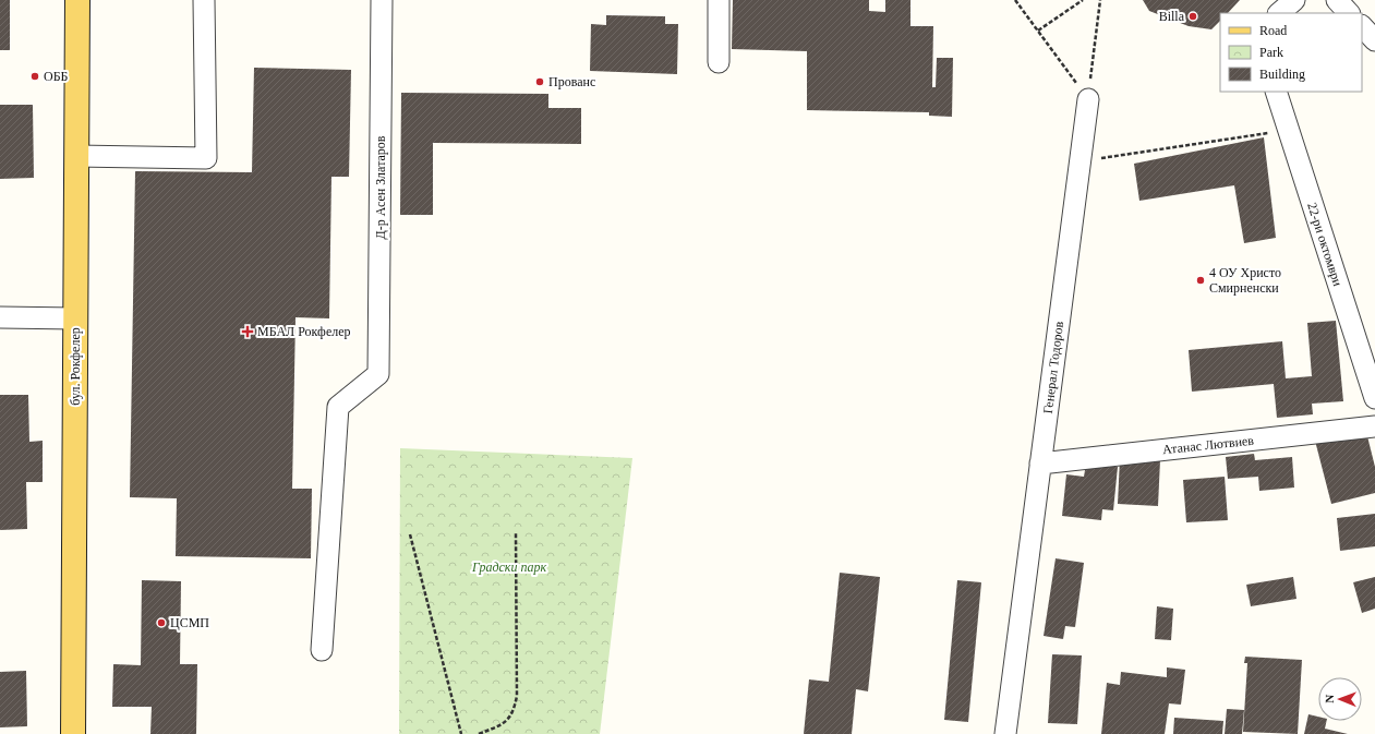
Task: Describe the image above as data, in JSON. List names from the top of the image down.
{
  "streets": {
    "main road": ["бул. Рокфелер"],
    "street": [
      "Д-р Асен Златаров",
      "22-ри октомври",
      "Генерал Тодоров",
      "Атанас Лютвиев"
    ]
  },
  "crossings": [
    ["Генерал Тодоров", "Атанас Лютвиев"]
  ],
  "parks": ["Градски парк"],
  "places": {
    "other": [
      "Billa",
      "ОББ",
      "Прованс",
      "4 ОУ Христо Смирненски",
      "ЦСМП"
    ],
    "health": ["МБАЛ Рокфелер"]
  },
  "legend": ["Road", "Park", "Building"],
  "north": "left"
}
